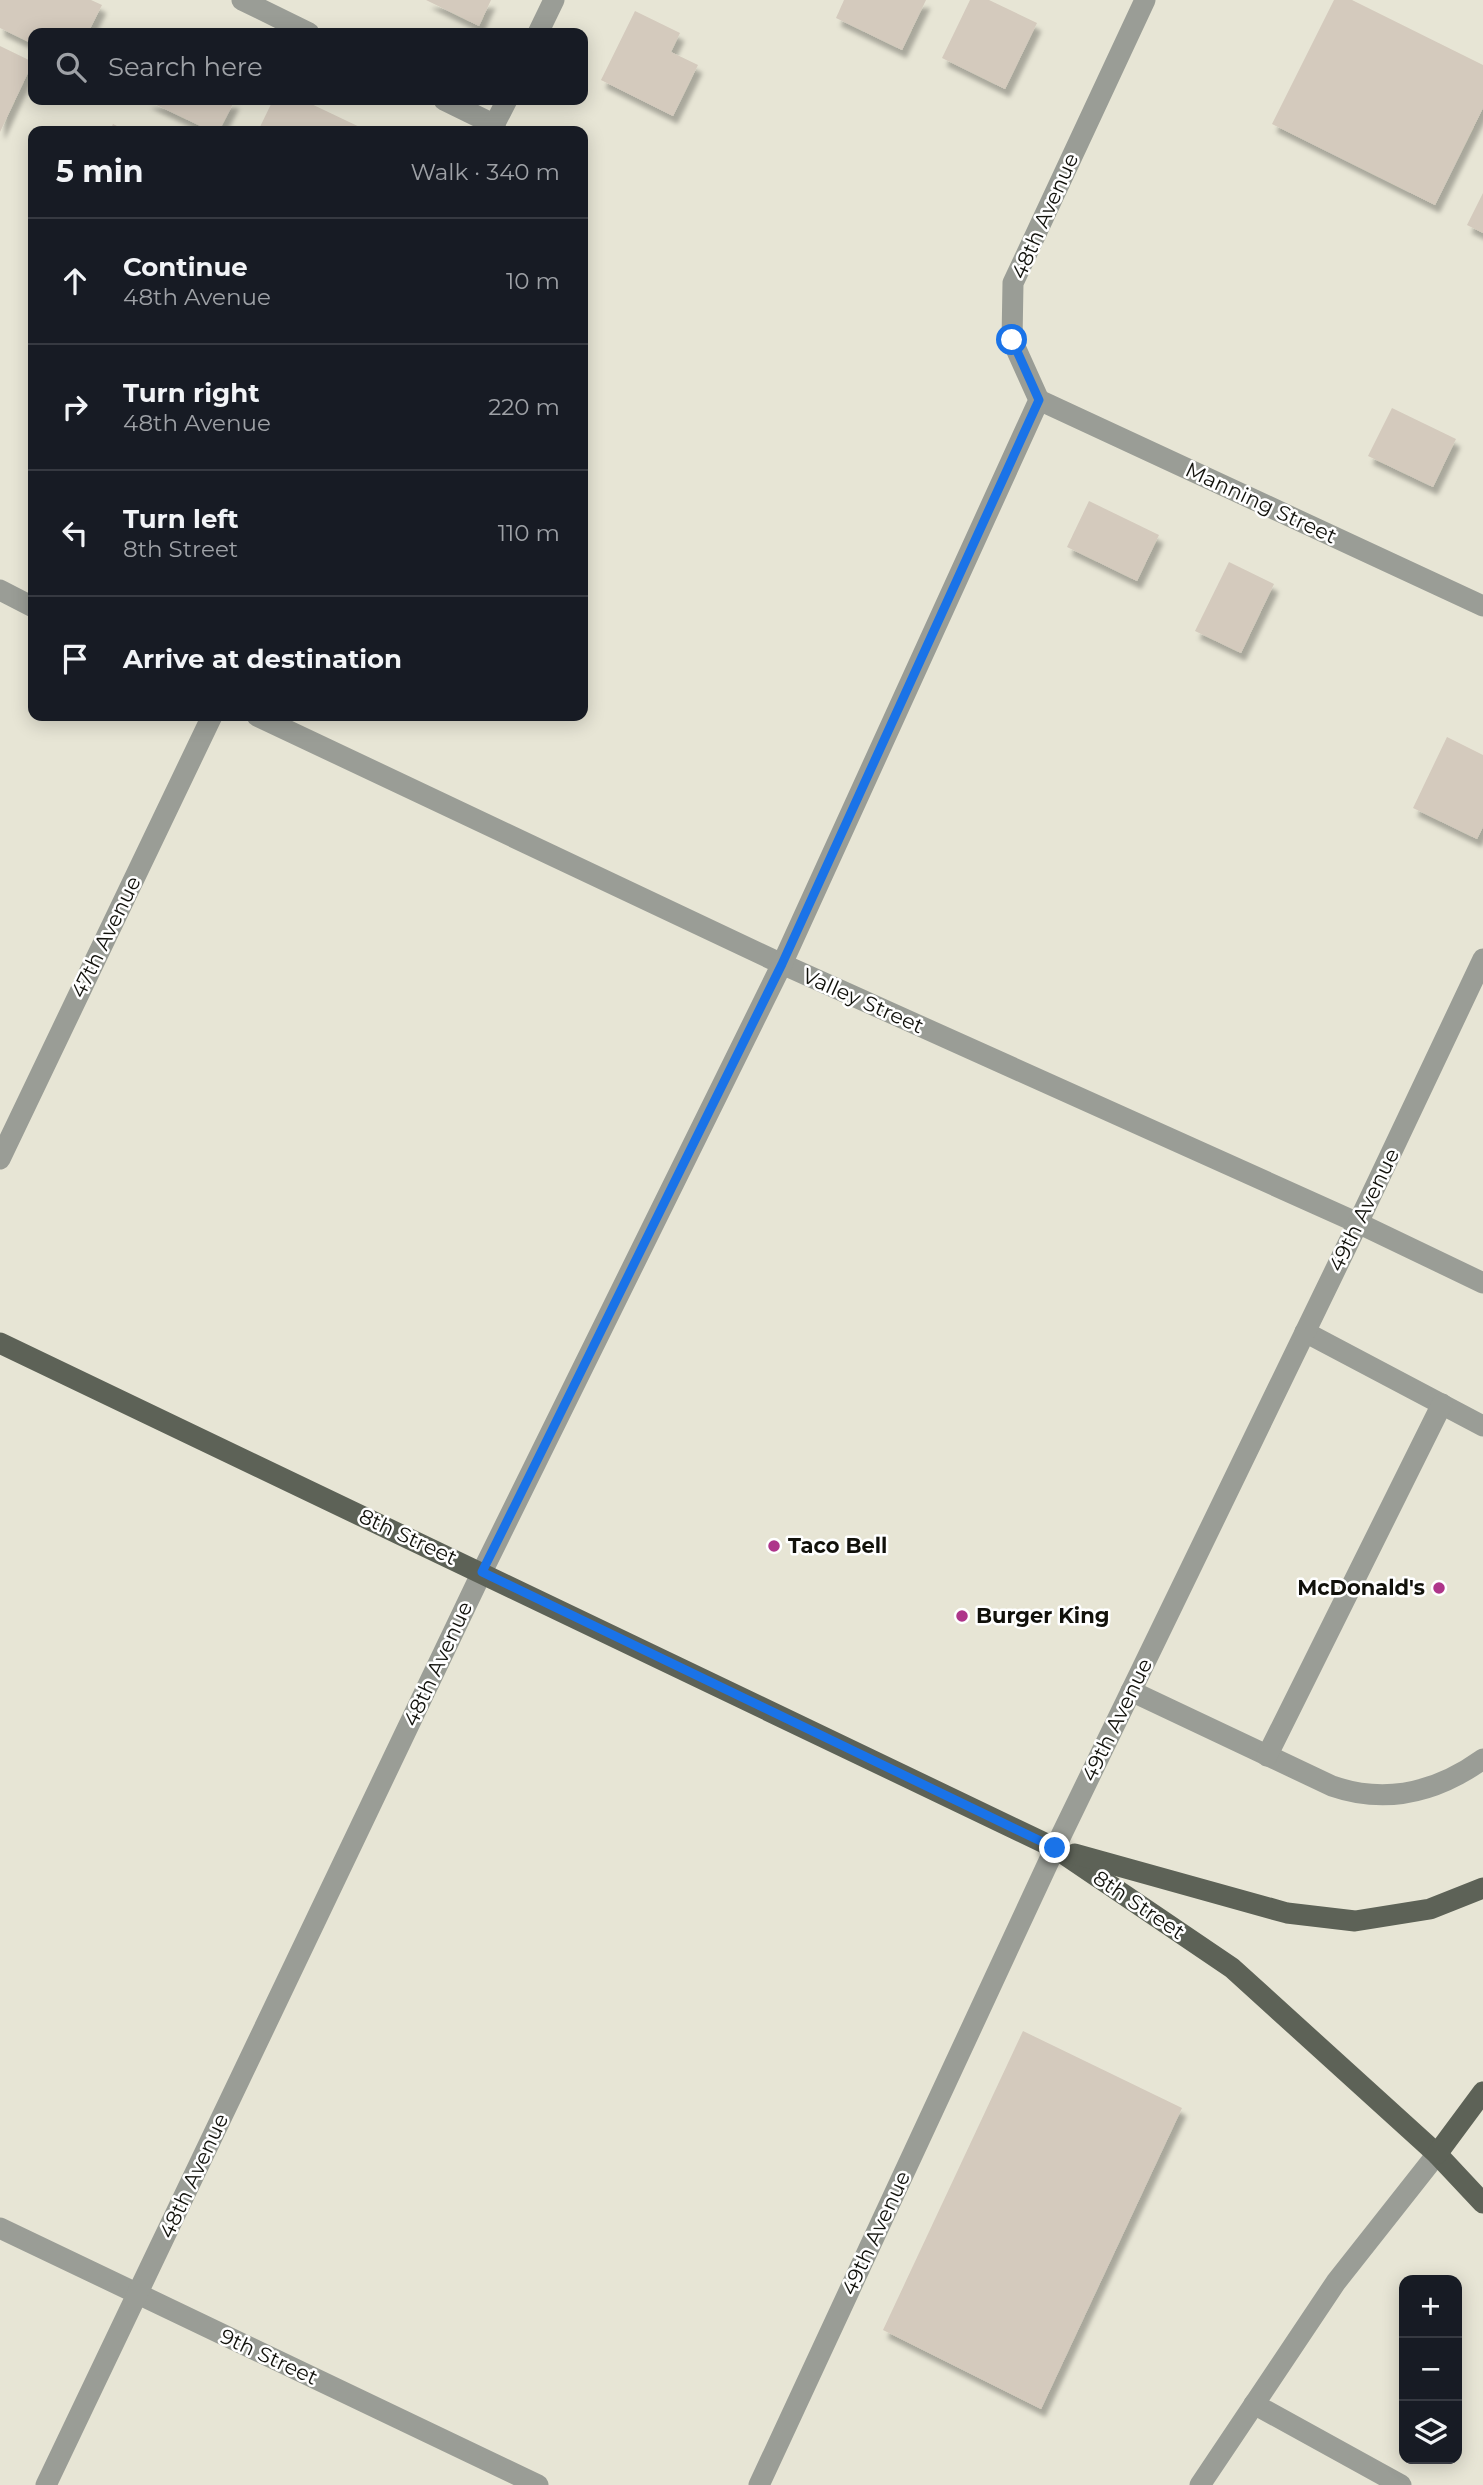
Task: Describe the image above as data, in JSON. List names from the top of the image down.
{
  "streets": {
    "main road": ["8th Street"],
    "street": [
      "48th Avenue",
      "Manning Street",
      "47th Avenue",
      "Valley Street",
      "49th Avenue",
      "9th Street"
    ]
  },
  "crossings": [
    ["48th Avenue", "Manning Street"],
    ["48th Avenue", "Valley Street"],
    ["48th Avenue", "8th Street"],
    ["48th Avenue", "9th Street"],
    ["Valley Street", "49th Avenue"],
    ["49th Avenue", "8th Street"]
  ],
  "places": ["Taco Bell", "McDonald's", "Burger King"],
  "page": {
    "search": "Search here",
    "heading": ["5 min", "Walk · 340 m"],
    "list": [
      ["Continue", "48th Avenue", "10 m"],
      ["Turn right", "48th Avenue", "220 m"],
      ["Turn left", "8th Street", "110 m"],
      "Arrive at destination"
    ],
    "map_buttons": ["+", "−"]
  }
}
